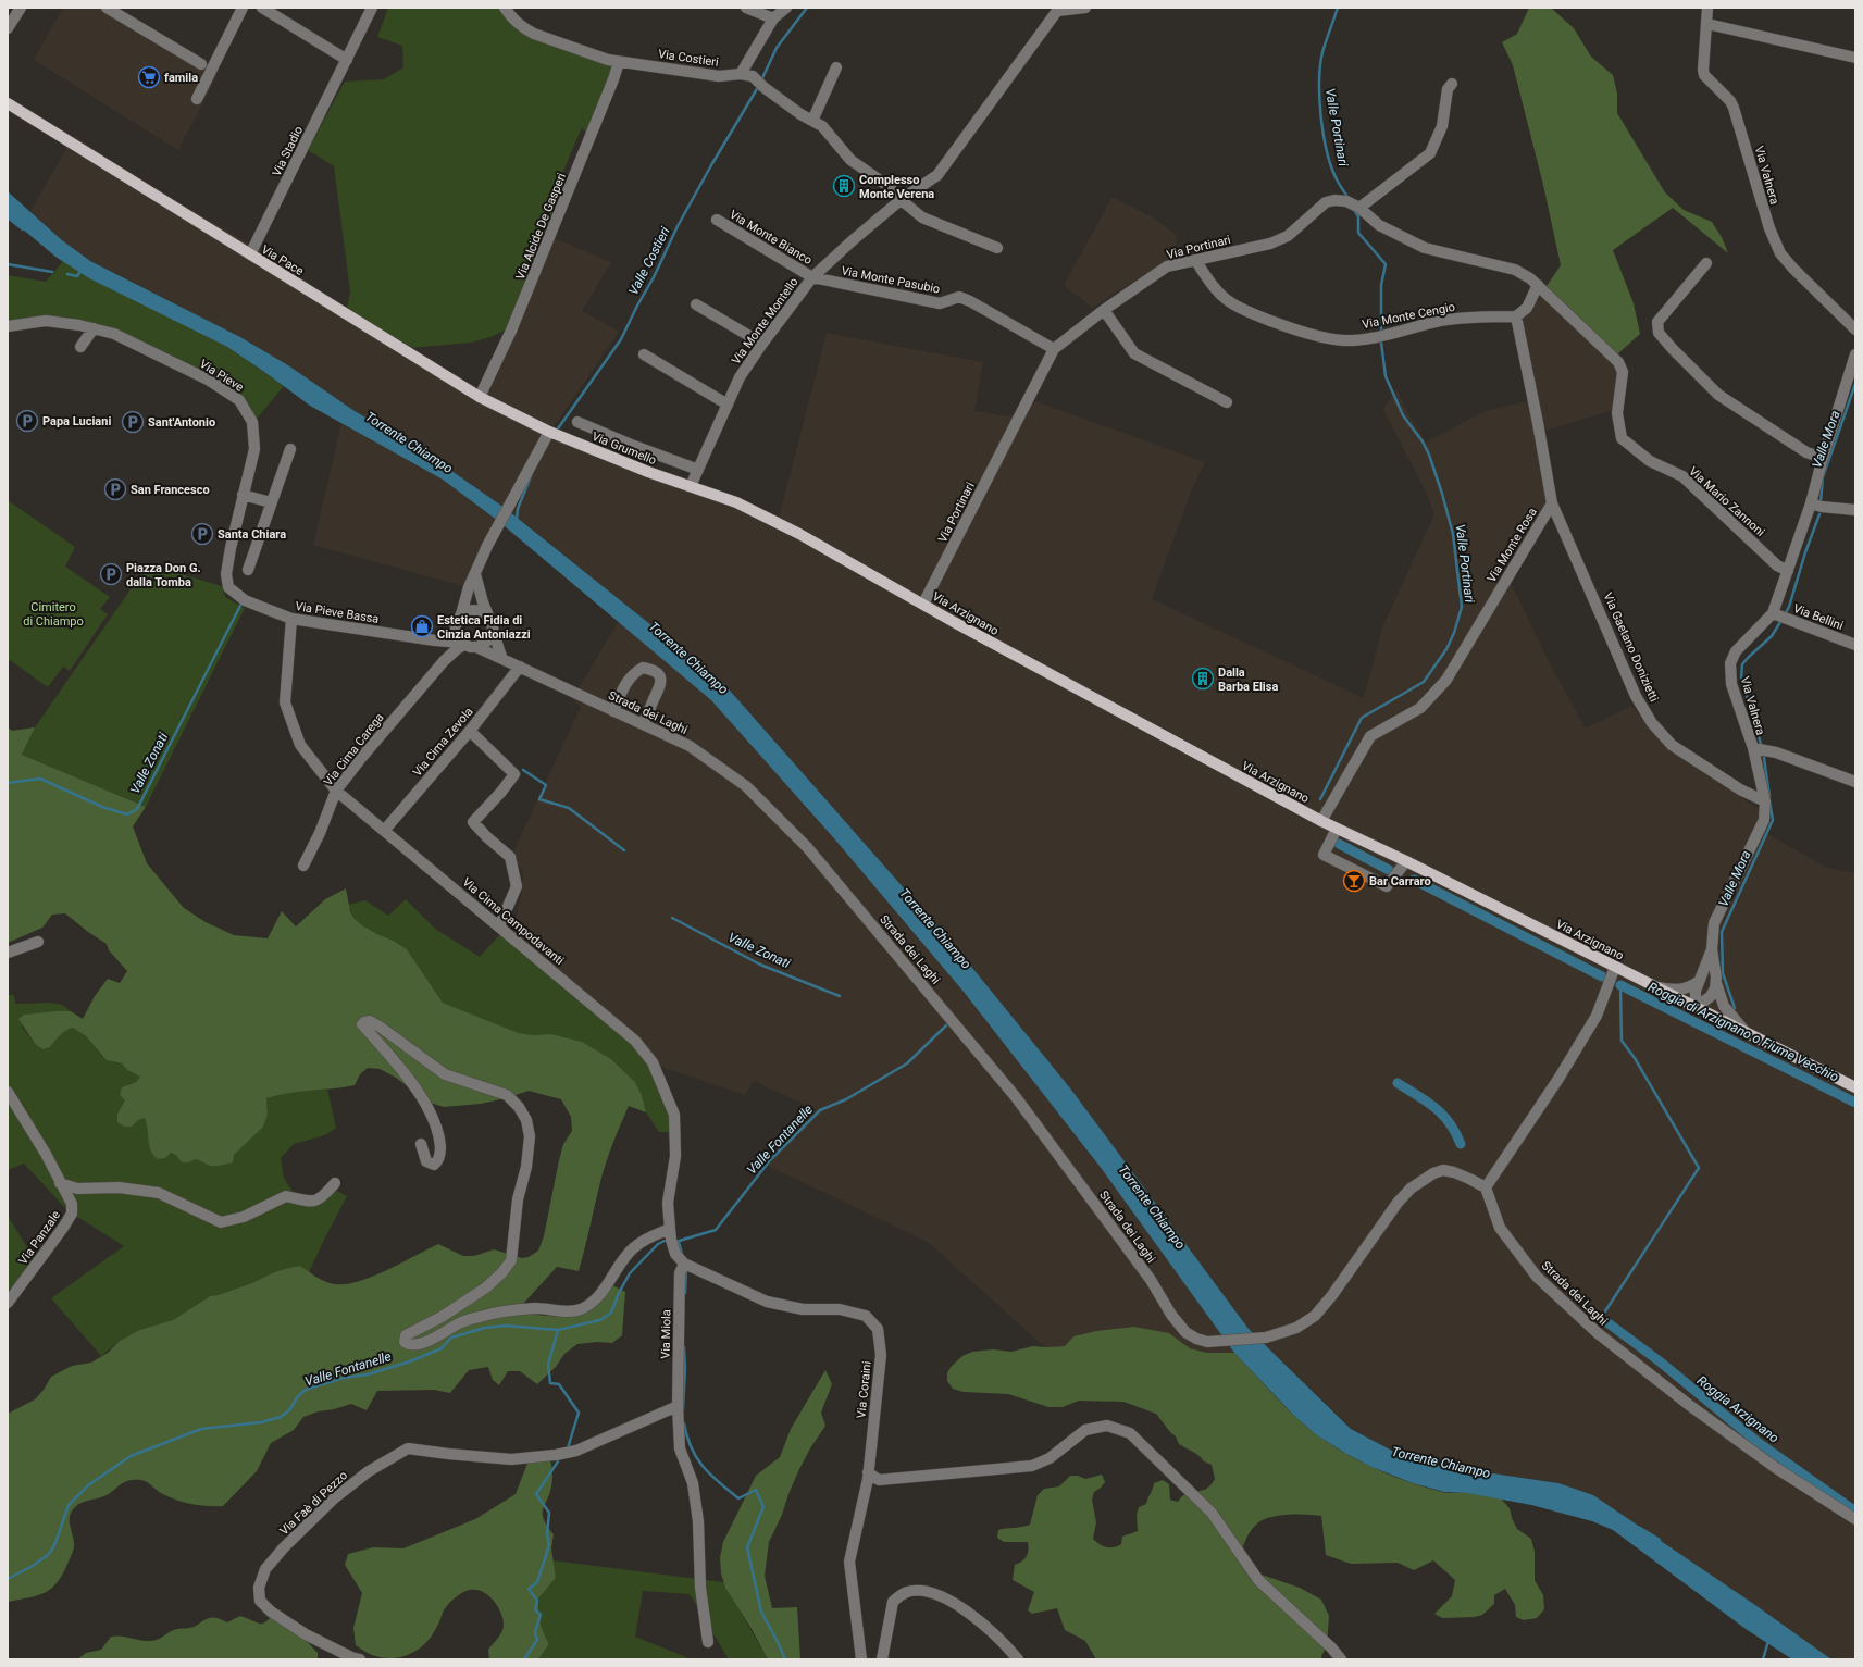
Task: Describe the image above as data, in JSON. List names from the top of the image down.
{
  "streets": {
    "main road": ["Via Pace", "Via Grumello", "Via Arzignano"],
    "street": [
      "Via Costieri",
      "Via Stadio",
      "Via Valnera",
      "Via Alcide De Gasperi",
      "Via Monte Bianco",
      "Via Portinari",
      "Via Monte Pasubio",
      "Via Monte Cengio",
      "Via Monte Montello",
      "Via Pieve",
      "Via Mario Zannoni",
      "Via Monte Rosa",
      "Via Pieve Bassa",
      "Via Bellini",
      "Via Gaetano Donizietti",
      "Strada dei Laghi",
      "Via Cima Zevola",
      "Via Cima Carega",
      "Via Cima Campodavanti",
      "Via Panzale",
      "Via Miola",
      "Via Coraini",
      "Via Faè di Pezzo"
    ]
  },
  "crossings": [
    ["Via Costieri", "Via Alcide De Gasperi"],
    ["Via Stadio", "Via Pace"],
    ["Via Valnera", "Via Mario Zannoni"],
    ["Via Valnera", "Via Arzignano"],
    ["Via Valnera", "Via Bellini"],
    ["Via Valnera", "Via Gaetano Donizietti"],
    ["Via Alcide De Gasperi", "Via Pace"],
    ["Via Monte Bianco", "Via Monte Pasubio"],
    ["Via Monte Bianco", "Via Monte Montello"],
    ["Via Portinari", "Via Monte Pasubio"],
    ["Via Portinari", "Via Monte Cengio"],
    ["Via Portinari", "Via Mario Zannoni"],
    ["Via Portinari", "Via Arzignano"],
    ["Via Pace", "Via Grumello"],
    ["Via Monte Pasubio", "Via Monte Montello"],
    ["Via Monte Montello", "Via Grumello"],
    ["Via Monte Montello", "Via Arzignano"],
    ["Via Pieve", "Via Pieve Bassa"],
    ["Via Grumello", "Via Arzignano"],
    ["Via Monte Rosa", "Via Arzignano"],
    ["Via Monte Rosa", "Via Gaetano Donizietti"],
    ["Via Pieve Bassa", "Strada dei Laghi"],
    ["Via Pieve Bassa", "Via Cima Carega"],
    ["Via Pieve Bassa", "Via Cima Campodavanti"],
    ["Strada dei Laghi", "Via Cima Zevola"],
    ["Via Cima Zevola", "Via Cima Campodavanti"],
    ["Via Cima Carega", "Via Cima Campodavanti"],
    ["Via Cima Campodavanti", "Via Miola"],
    ["Via Cima Campodavanti", "Via Coraini"],
    ["Via Miola", "Via Coraini"],
    ["Via Miola", "Via Faè di Pezzo"]
  ],
  "water": [
    "Valle Portinari",
    "Valle Costieri",
    "Valle Mora",
    "Torrente Chiampo",
    "Valle Zonati",
    "Roggia di Arzignano o Fiume Vecchio",
    "Valle Fontanelle",
    "Roggia Arzignano"
  ],
  "parks": ["Cimitero di Chiampo"],
  "places": {
    "supermarket": ["famila"],
    "building": ["Complesso Monte Verena", "Dalla Barba Elisa"],
    "parking": [
      "Papa Luciani",
      "Sant'Antonio",
      "San Francesco",
      "Santa Chiara",
      "Piazza Don G. dalla Tomba"
    ],
    "shop": ["Estetica Fidia di Cinzia Antoniazzi"],
    "bar": ["Bar Carraro"]
  }
}
